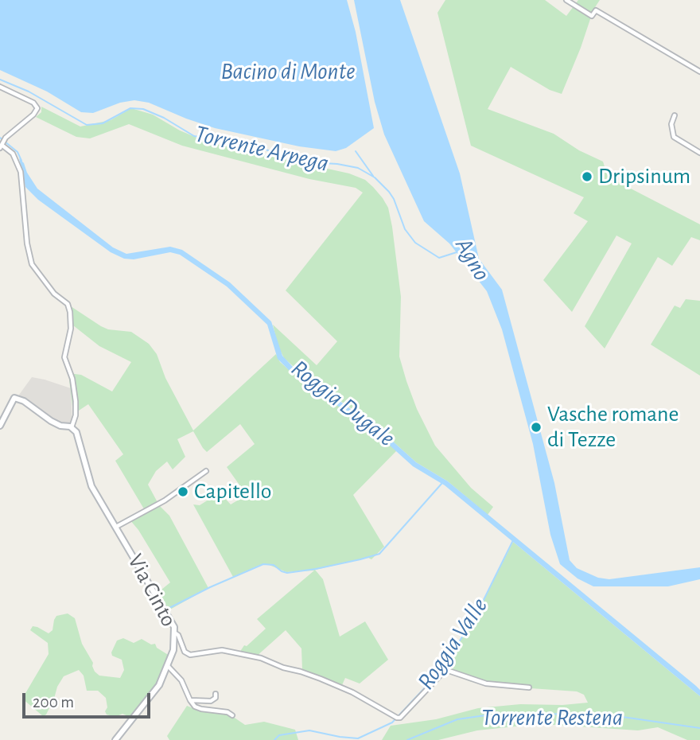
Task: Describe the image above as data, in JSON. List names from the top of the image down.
{
  "streets": {
    "street": ["Via Cinto"]
  },
  "water": [
    "Bacino di Monte",
    "Torrente Arpega",
    "Agno",
    "Roggia Dugale",
    "Roggia Valle",
    "Torrente Restena"
  ],
  "places": ["Dripsinum", "Vasche romane di Tezze", "Capitello"],
  "scale_bar": "200 m"
}
